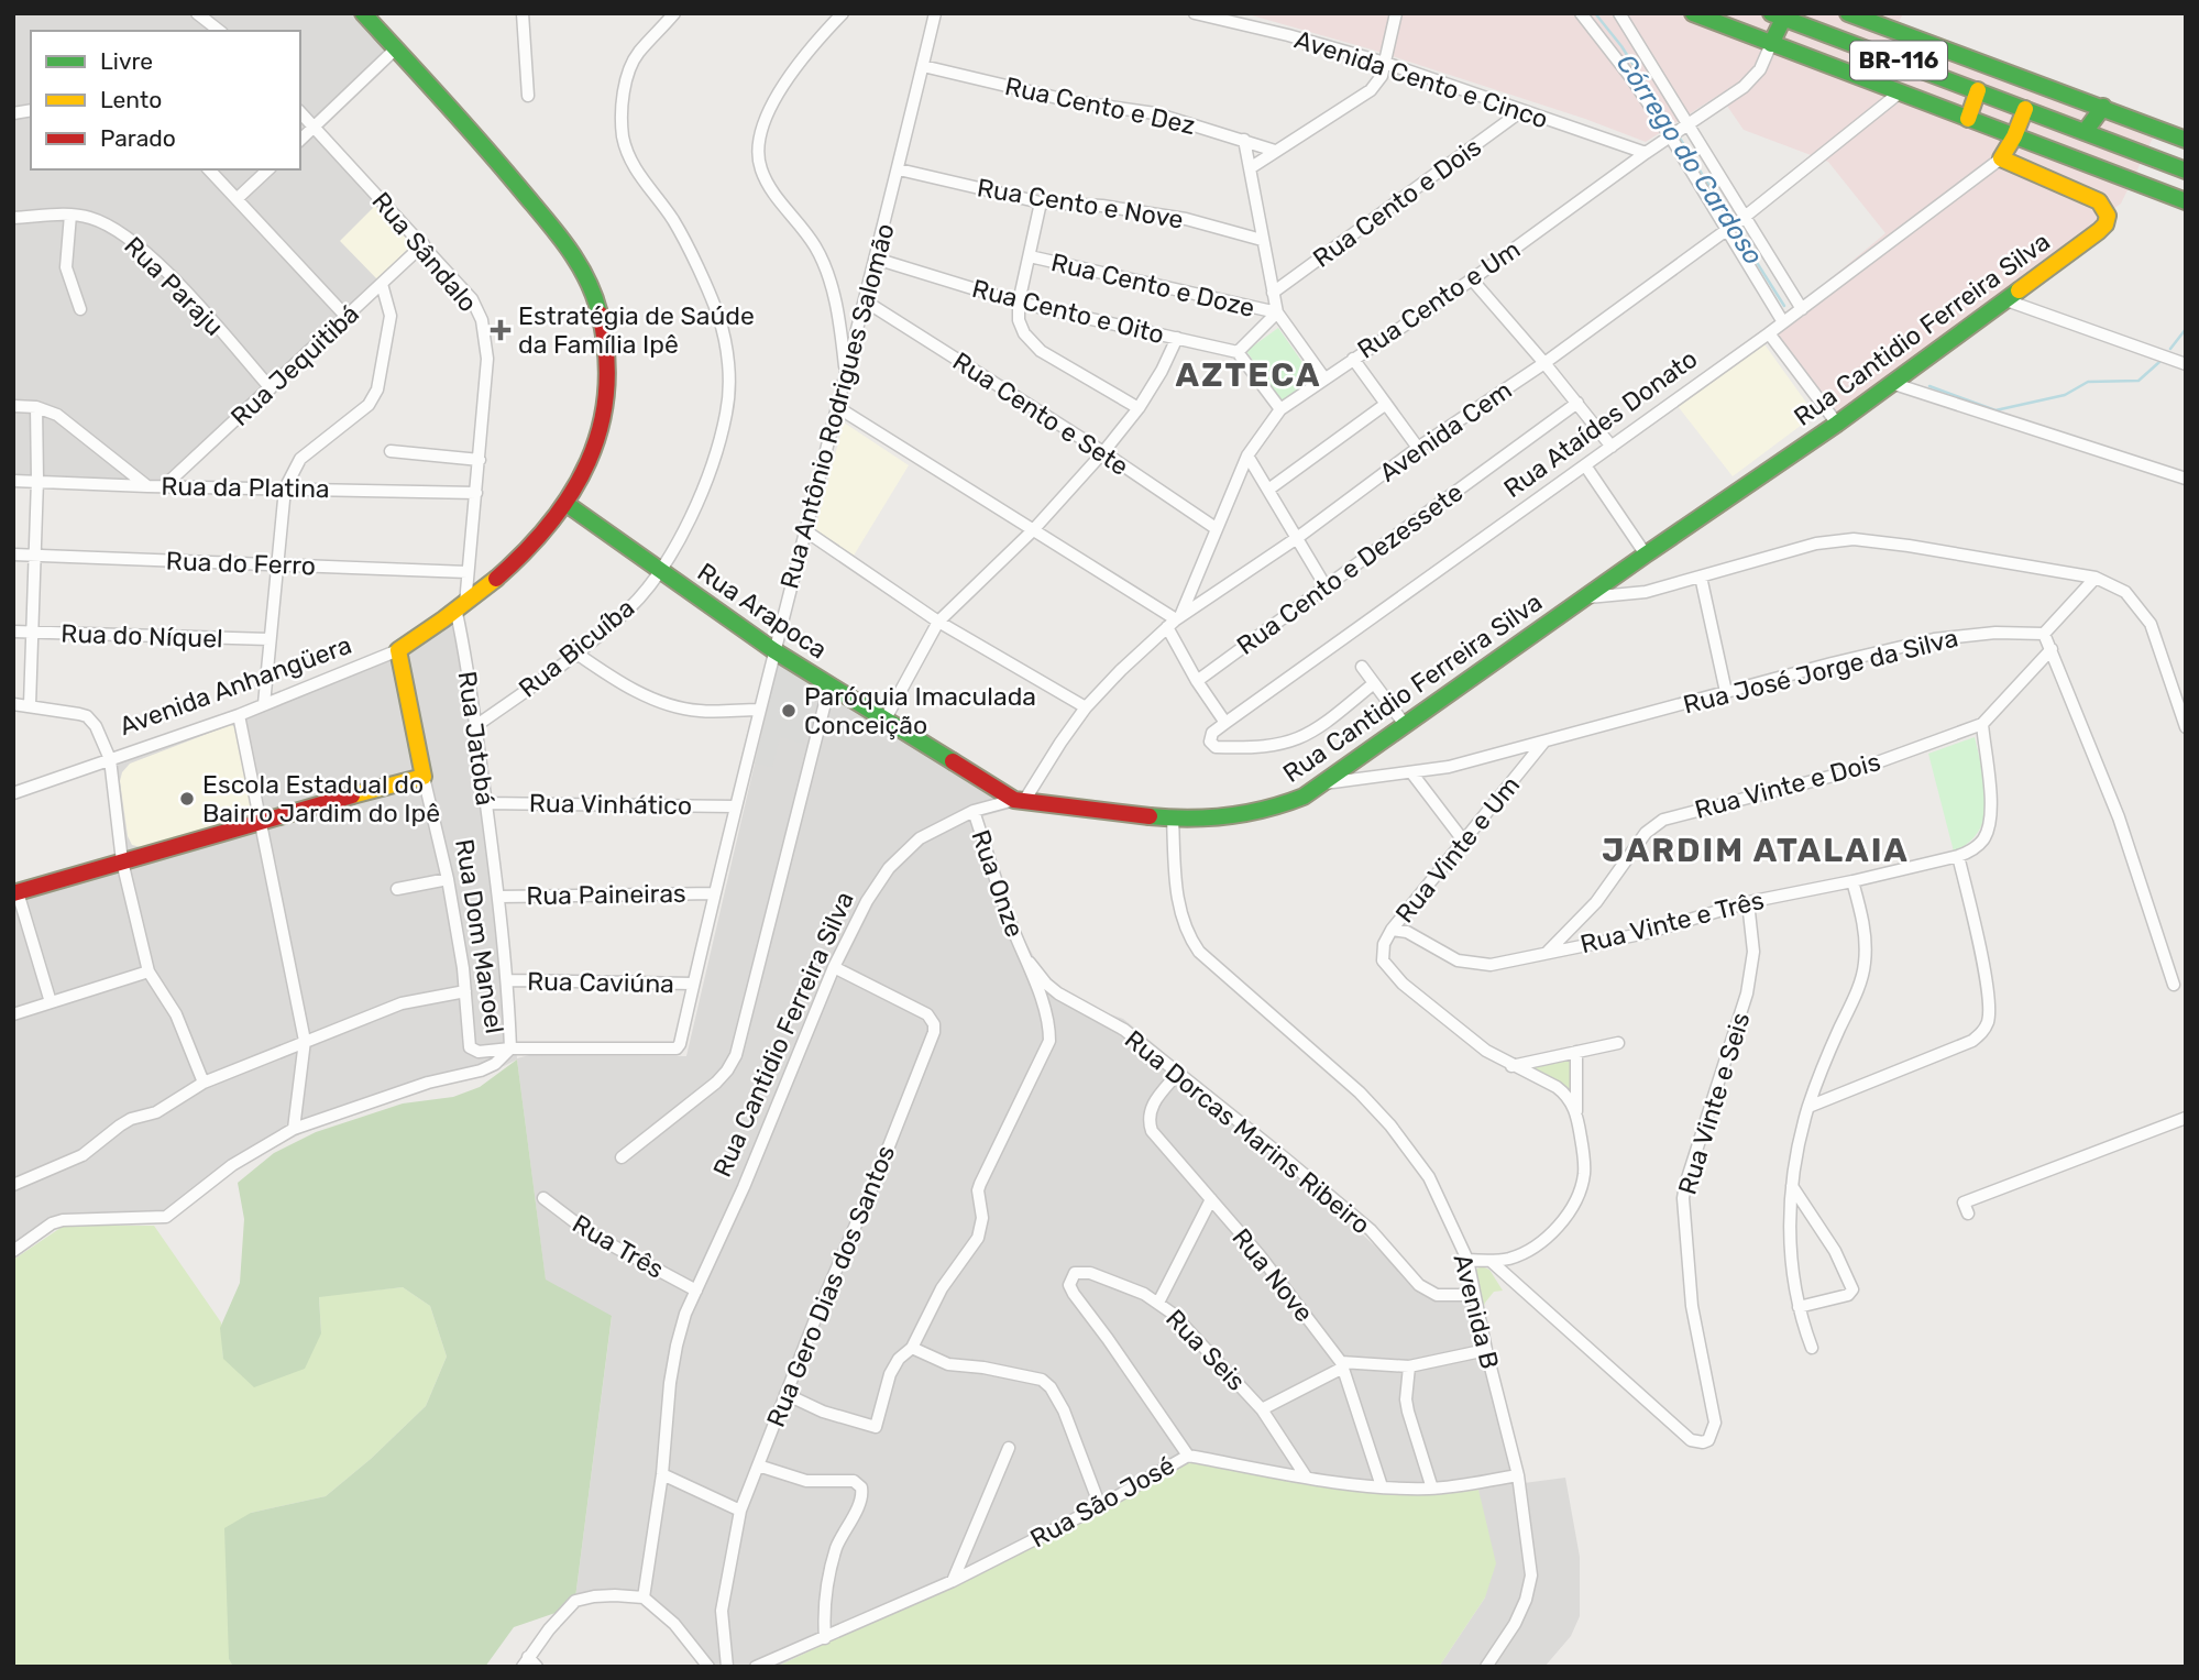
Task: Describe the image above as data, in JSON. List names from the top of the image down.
{
  "streets": {
    "main road": [
      "BR-116",
      "Rua Cantidio Ferreira Silva",
      "Rua Ataídes Donato",
      "Rua Arapoca",
      "Avenida Anhangüera",
      "Rua Dom Manoel"
    ],
    "street": [
      "Avenida Cento e Cinco",
      "Rua Cento e Dez",
      "Rua Cento e Dois",
      "Rua Cento e Nove",
      "Rua Sândalo",
      "Rua Cento e Doze",
      "Rua Paraju",
      "Rua Cento e Um",
      "Rua Cento e Oito",
      "Rua Jequitibá",
      "Rua Antônio Rodrigues Salomão",
      "Rua Cento e Sete",
      "Avenida Cem",
      "Rua da Platina",
      "Rua do Ferro",
      "Rua Cento e Dezessete",
      "Rua do Níquel",
      "Rua Bicuíba",
      "Rua José Jorge da Silva",
      "Rua Jatobá",
      "Rua Vinte e Dois",
      "Rua Vinhático",
      "Rua Vinte e Um",
      "Rua Onze",
      "Rua Paineiras",
      "Rua Vinte e Três",
      "Rua Caviúna",
      "Rua Vinte e Seis",
      "Rua Dorcas Marins Ribeiro",
      "Rua Três",
      "Rua Nove",
      "Rua Gero Dias dos Santos",
      "Avenida B",
      "Rua Seis",
      "Rua São José"
    ]
  },
  "crossings": [
    ["BR-116", "Rua Ataídes Donato"],
    ["Avenida Cento e Cinco", "Rua Cento e Dois"],
    ["Avenida Cento e Cinco", "Rua Cento e Um"],
    ["Rua Cento e Dez", "Rua Antônio Rodrigues Salomão"],
    ["Rua Cento e Nove", "Rua Antônio Rodrigues Salomão"],
    ["Rua Sândalo", "Rua Jequitibá"],
    ["Rua Sândalo", "Rua da Platina"],
    ["Rua Sândalo", "Rua do Ferro"],
    ["Rua Sândalo", "Avenida Anhangüera"],
    ["Rua Sândalo", "Rua Jatobá"],
    ["Rua Paraju", "Rua Jequitibá"],
    ["Rua Cento e Um", "Rua Cento e Sete"],
    ["Rua Cento e Um", "Avenida Cem"],
    ["Rua Cento e Oito", "Rua Antônio Rodrigues Salomão"],
    ["Rua Cantidio Ferreira Silva", "Rua Ataídes Donato"],
    ["Rua Cantidio Ferreira Silva", "Avenida Cem"],
    ["Rua Cantidio Ferreira Silva", "Rua Arapoca"],
    ["Rua Cantidio Ferreira Silva", "Rua José Jorge da Silva"],
    ["Rua Cantidio Ferreira Silva", "Rua Onze"],
    ["Rua Cantidio Ferreira Silva", "Rua Três"],
    ["Rua Cantidio Ferreira Silva", "Rua Gero Dias dos Santos"],
    ["Rua Cantidio Ferreira Silva", "Avenida B"],
    ["Rua Jequitibá", "Rua da Platina"],
    ["Rua Antônio Rodrigues Salomão", "Rua Cento e Sete"],
    ["Rua Antônio Rodrigues Salomão", "Rua Arapoca"],
    ["Rua Antônio Rodrigues Salomão", "Rua Jatobá"],
    ["Rua Antônio Rodrigues Salomão", "Rua Vinhático"],
    ["Rua Antônio Rodrigues Salomão", "Rua Paineiras"],
    ["Rua Antônio Rodrigues Salomão", "Rua Dom Manoel"],
    ["Rua Antônio Rodrigues Salomão", "Rua Caviúna"],
    ["Avenida Cem", "Rua Arapoca"],
    ["Rua Arapoca", "Rua Bicuíba"],
    ["Rua Arapoca", "Avenida Anhangüera"],
    ["Rua Bicuíba", "Rua Jatobá"],
    ["Rua José Jorge da Silva", "Rua Vinte e Um"],
    ["Avenida Anhangüera", "Rua Jatobá"],
    ["Avenida Anhangüera", "Rua Dom Manoel"],
    ["Rua Jatobá", "Rua Vinhático"],
    ["Rua Jatobá", "Rua Paineiras"],
    ["Rua Jatobá", "Rua Caviúna"],
    ["Rua Vinte e Dois", "Rua Vinte e Três"],
    ["Rua Vinte e Um", "Rua Vinte e Três"],
    ["Rua Onze", "Rua Dorcas Marins Ribeiro"],
    ["Rua Onze", "Rua Gero Dias dos Santos"],
    ["Rua Vinte e Três", "Rua Vinte e Seis"],
    ["Rua Dorcas Marins Ribeiro", "Rua Nove"],
    ["Rua Dorcas Marins Ribeiro", "Avenida B"],
    ["Rua Nove", "Rua São José"],
    ["Avenida B", "Rua São José"],
    ["Rua Seis", "Rua São José"]
  ],
  "districts": ["AZTECA", "JARDIM ATALAIA"],
  "water": ["Córrego do Cardoso"],
  "places": {
    "health": ["Estratégia de Saúde da Família Ipê"],
    "other": ["Paróquia Imaculada Conceição", "Escola Estadual do Bairro Jardim do Ipê"]
  },
  "legend": ["Livre", "Lento", "Parado"]
}
